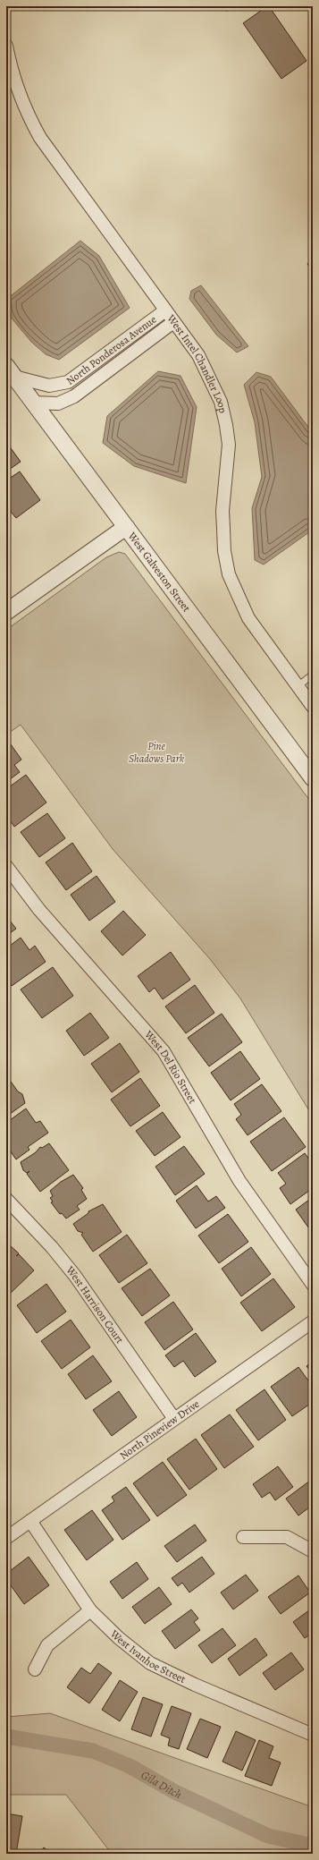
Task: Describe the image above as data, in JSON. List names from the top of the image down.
{
  "streets": {
    "street": [
      "North Ponderosa Avenue",
      "West Intel Chandler Loop",
      "West Galveston Street",
      "West Del Rio Street",
      "West Harrison Court",
      "North Pineview Drive",
      "West Ivanhoe Street"
    ]
  },
  "crossings": [
    ["North Ponderosa Avenue", "West Intel Chandler Loop"],
    ["North Ponderosa Avenue", "West Galveston Street"],
    ["West Harrison Court", "North Pineview Drive"],
    ["North Pineview Drive", "West Ivanhoe Street"]
  ],
  "water": ["Gila Ditch"],
  "parks": ["Pine Shadows Park"]
}
